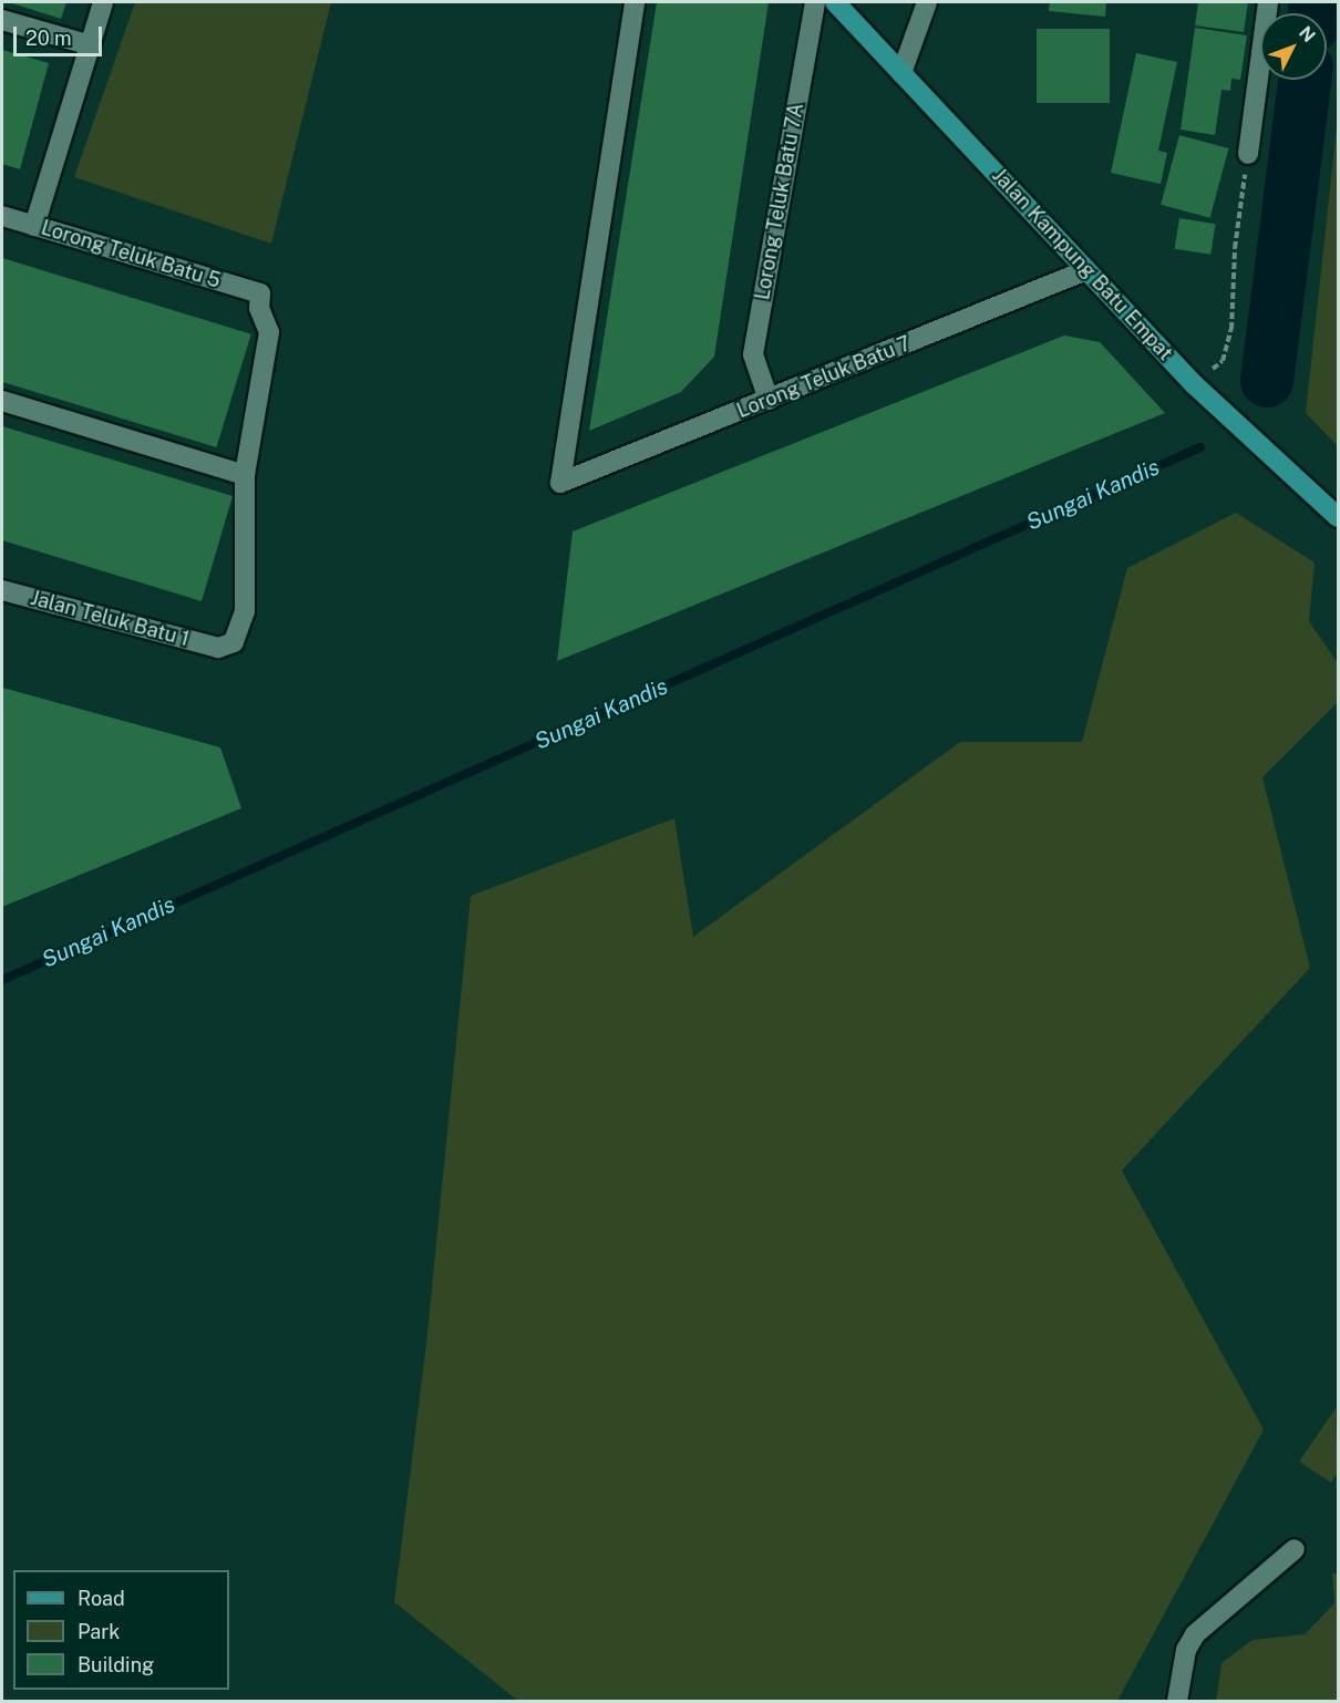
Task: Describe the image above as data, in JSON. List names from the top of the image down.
{
  "streets": {
    "main road": ["Jalan Kampung Batu Empat"],
    "street": [
      "Lorong Teluk Batu 7A",
      "Lorong Teluk Batu 5",
      "Lorong Teluk Batu 7",
      "Jalan Teluk Batu 1"
    ]
  },
  "crossings": [
    ["Lorong Teluk Batu 7A", "Lorong Teluk Batu 7"],
    ["Lorong Teluk Batu 5", "Jalan Teluk Batu 1"],
    ["Jalan Kampung Batu Empat", "Lorong Teluk Batu 7"]
  ],
  "water": ["Sungai Kandis"],
  "legend": ["Road", "Park", "Building"],
  "scale_bar": "20 m",
  "north": "top right"
}
